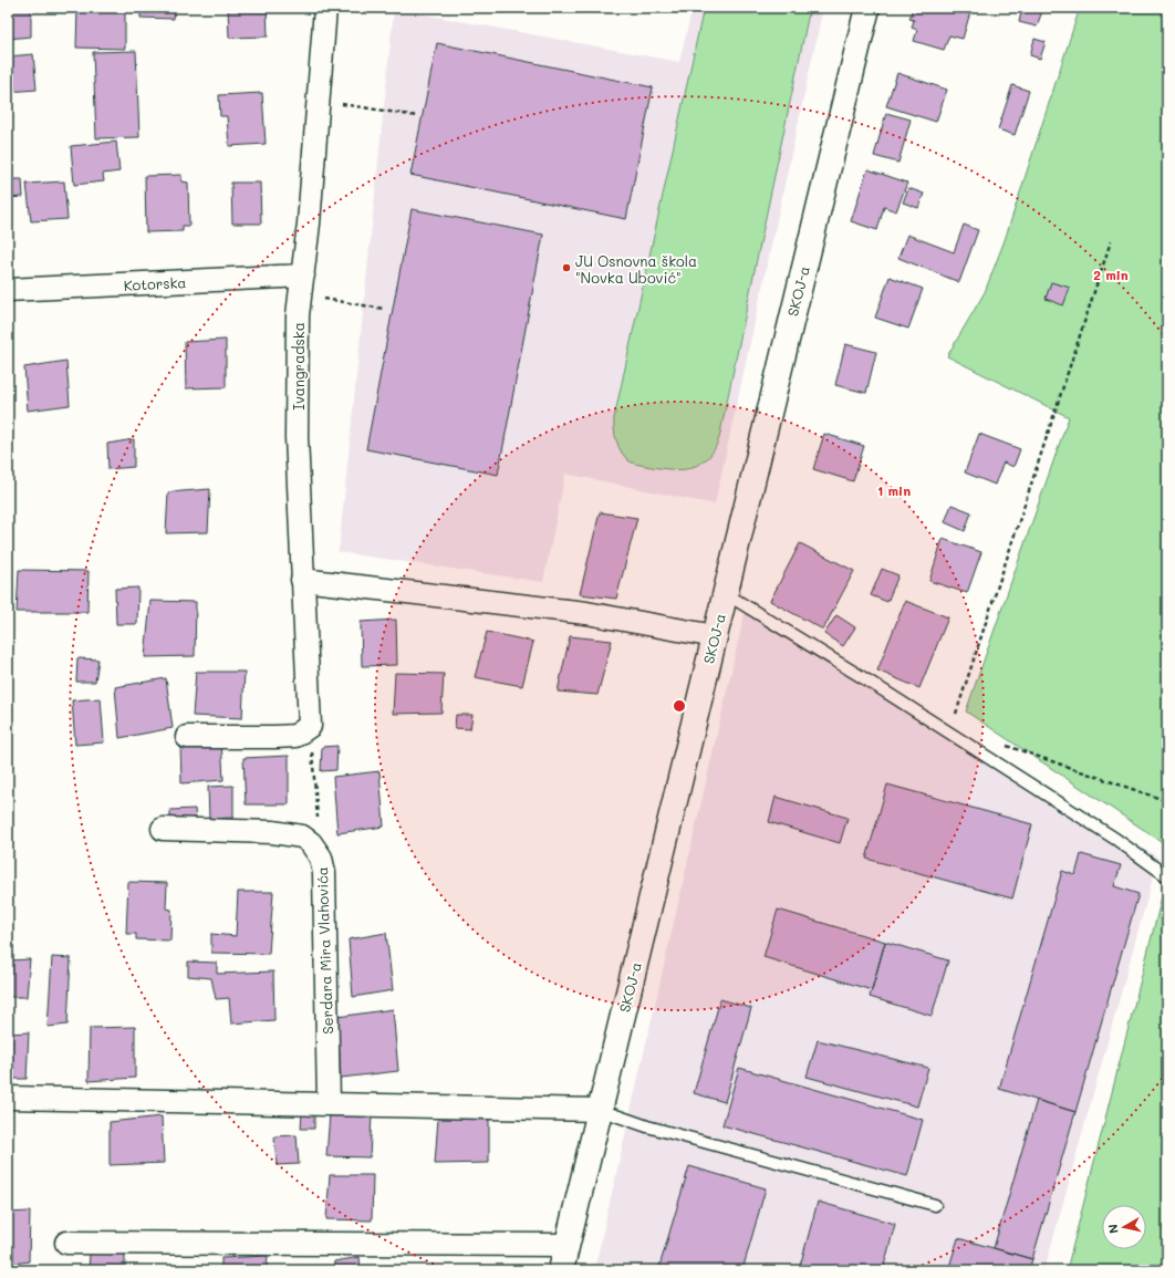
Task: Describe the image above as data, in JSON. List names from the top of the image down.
{
  "streets": {
    "main road": ["SKOJ-a"],
    "street": ["Kotorska", "Ivangradska", "Serdara Mira Vlahovića"]
  },
  "crossings": [
    ["Kotorska", "Ivangradska"]
  ],
  "places": ["JU Osnovna škola \"Novka Ubović\""],
  "north": "left",
  "rings": ["2 min", "1 min"]
}
